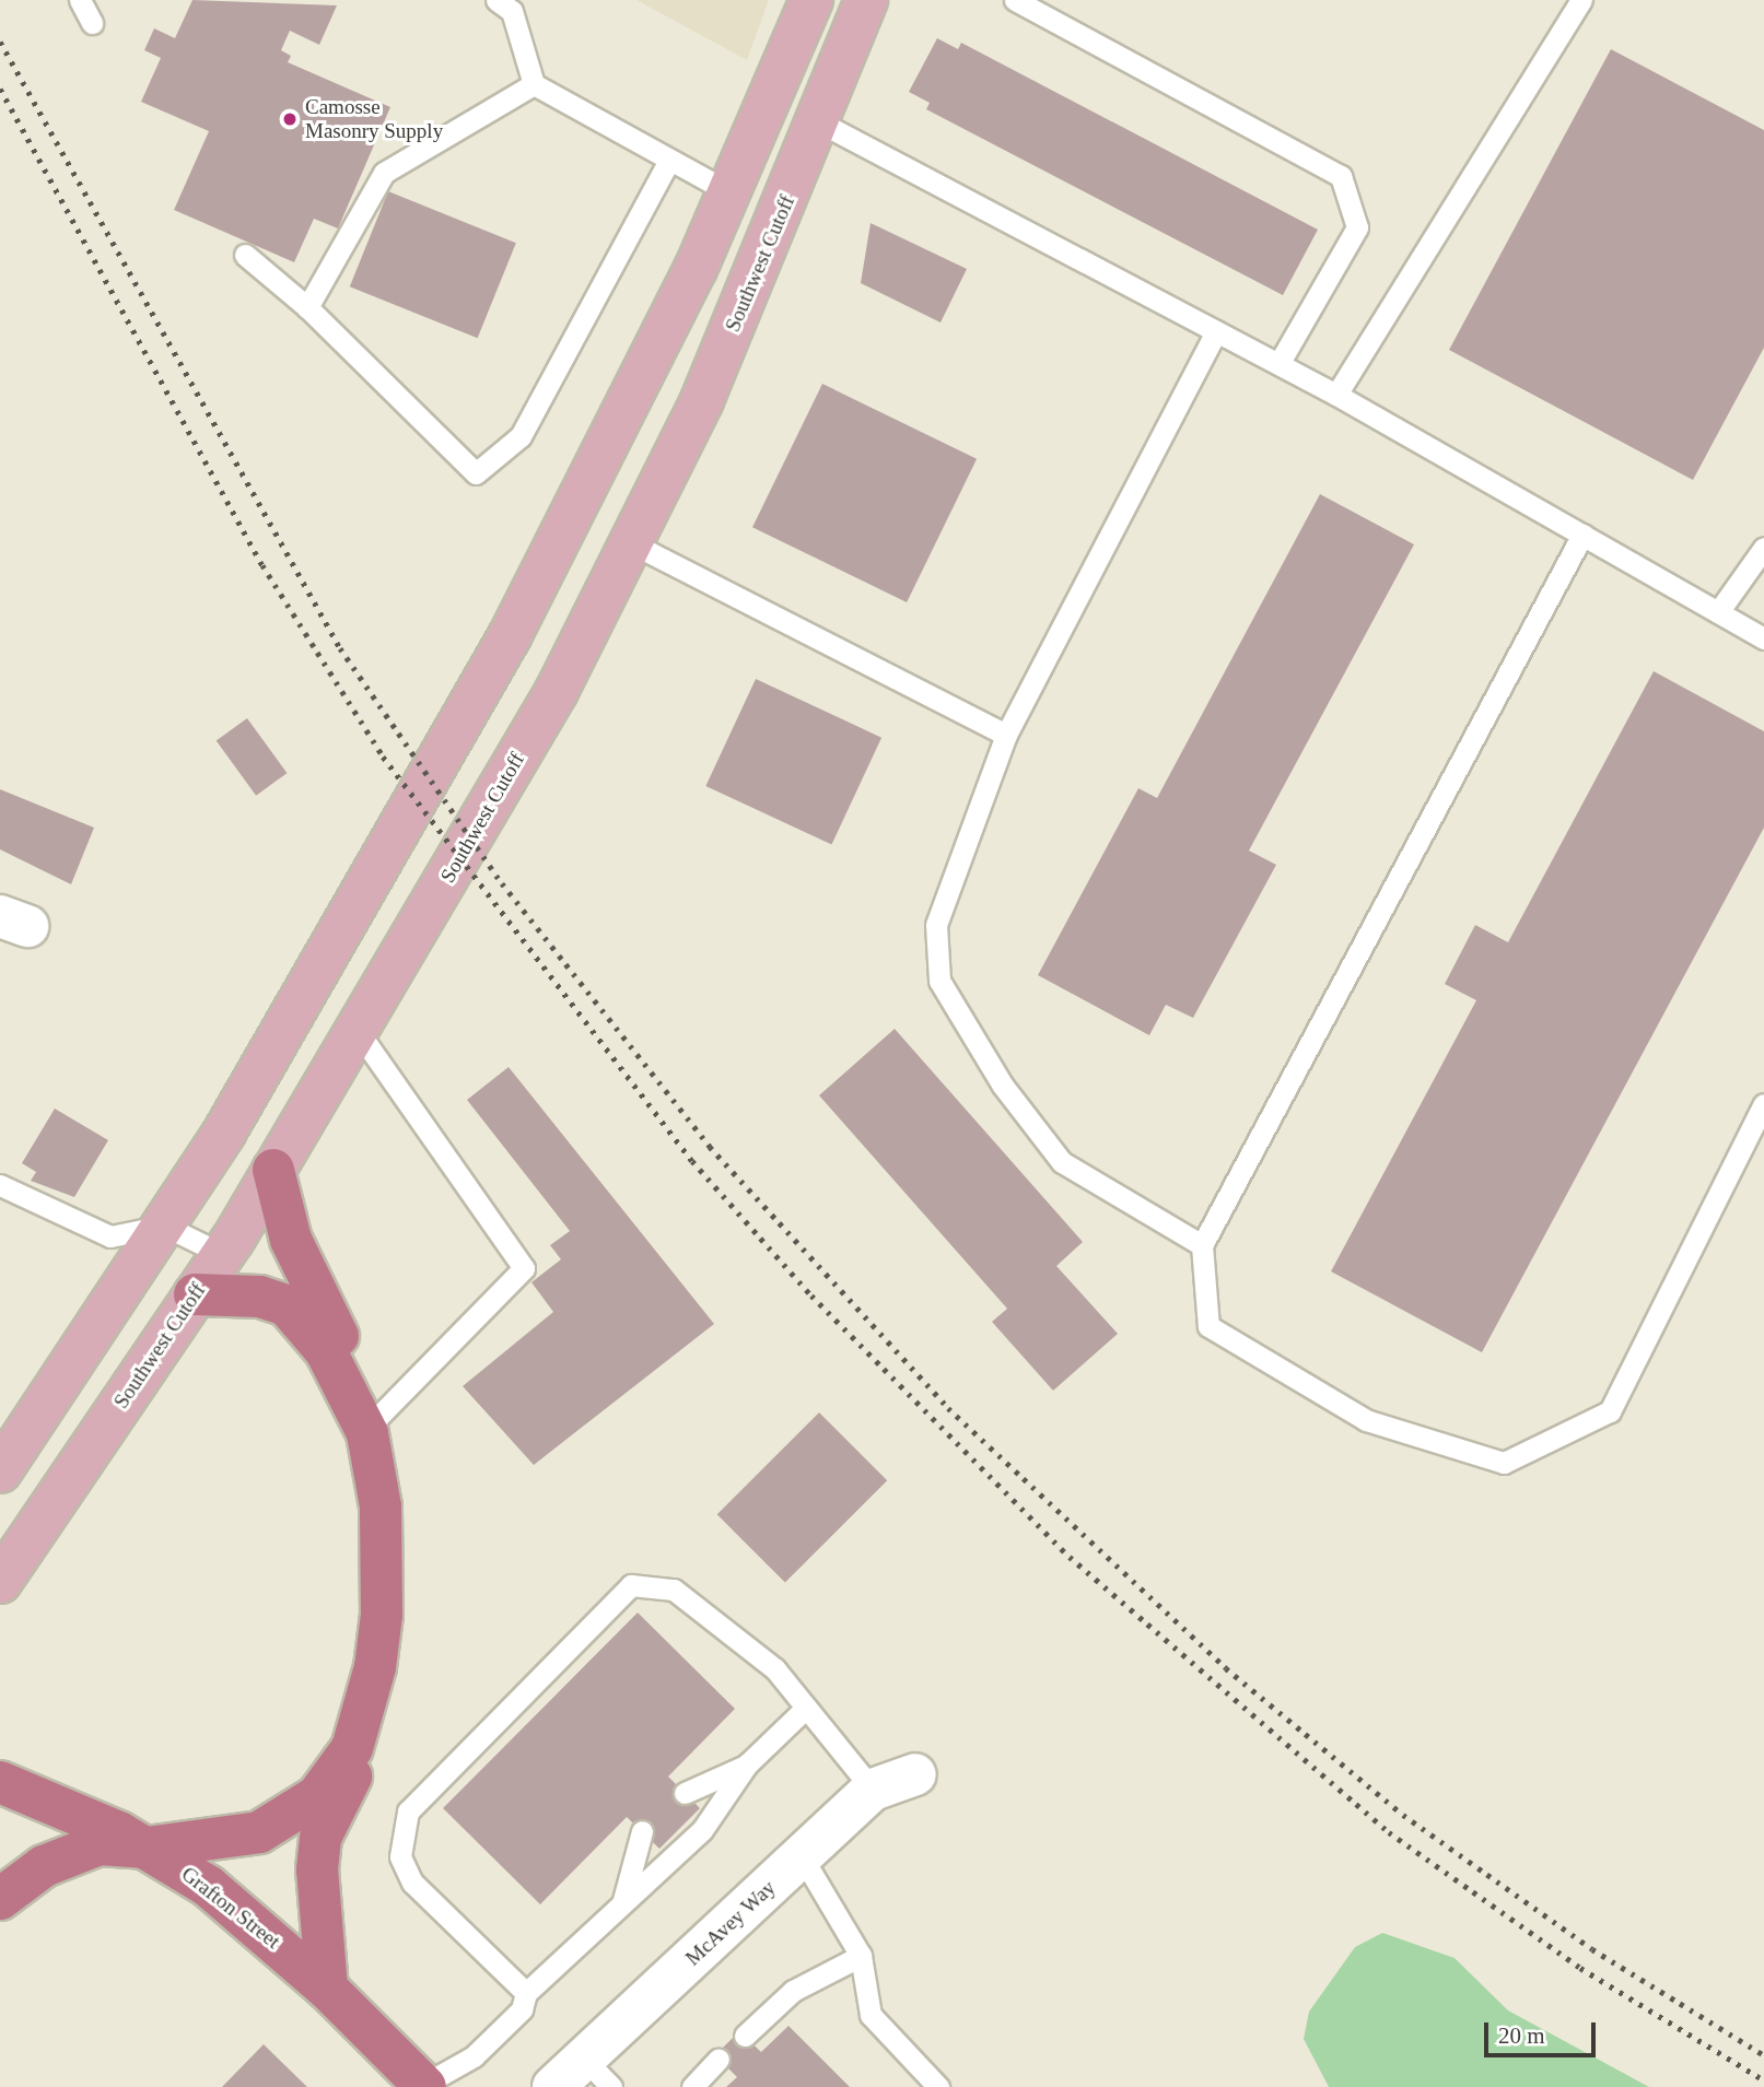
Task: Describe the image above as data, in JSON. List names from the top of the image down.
{
  "streets": {
    "highway": ["Grafton Street"],
    "main road": ["Southwest Cutoff"],
    "street": ["McAvey Way"]
  },
  "places": ["Camosse Masonry Supply"],
  "scale_bar": "20 m"
}
